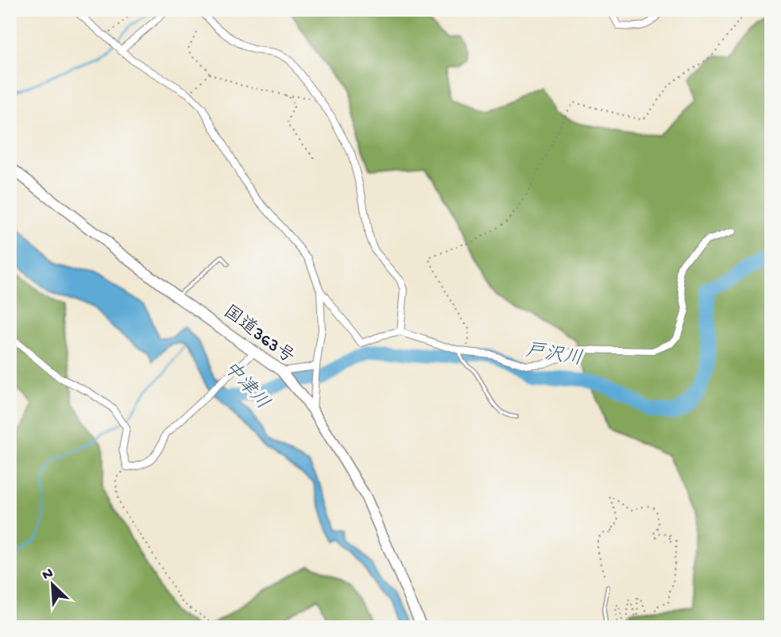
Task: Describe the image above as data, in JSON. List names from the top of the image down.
{
  "streets": {
    "highway": ["国道363号"]
  },
  "water": ["戸沢川", "中津川"],
  "north": "top left"
}
